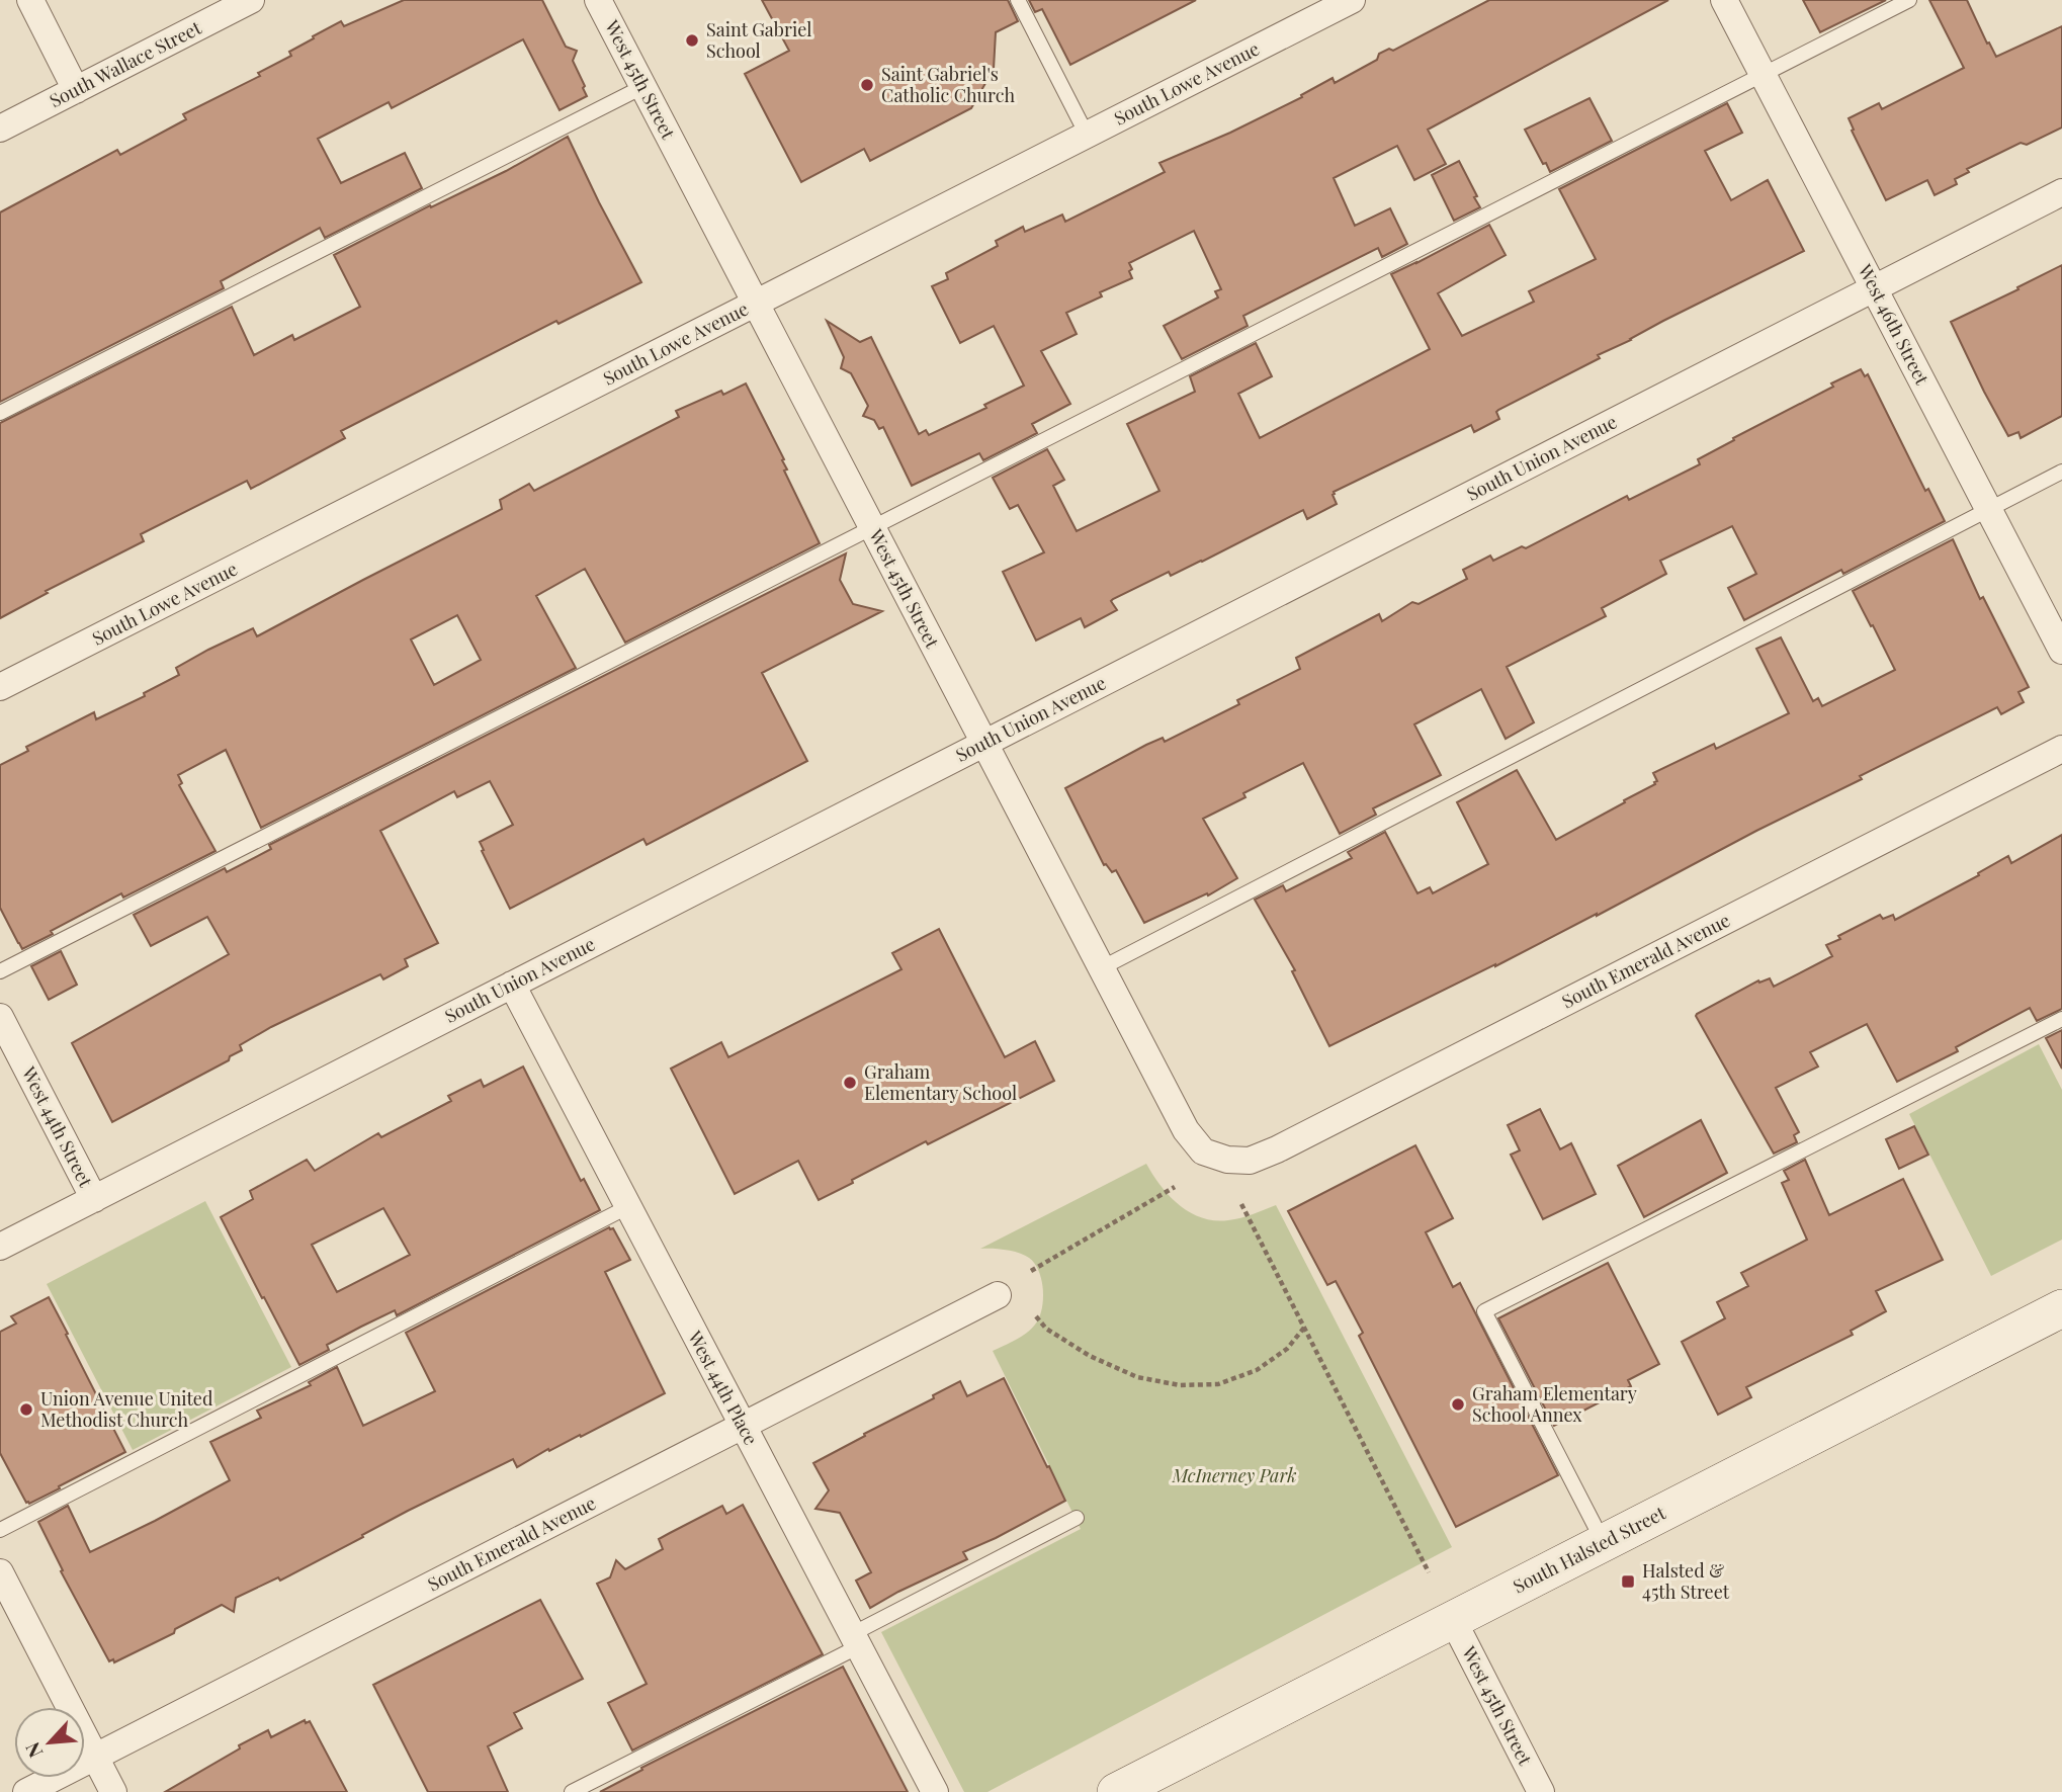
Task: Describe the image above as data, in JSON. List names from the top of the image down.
{
  "streets": {
    "main road": ["South Halsted Street"],
    "street": [
      "South Wallace Street",
      "West 45th Street",
      "South Lowe Avenue",
      "West 46th Street",
      "South Union Avenue",
      "South Emerald Avenue",
      "West 44th Street",
      "West 44th Place"
    ]
  },
  "crossings": [
    ["West 45th Street", "South Lowe Avenue"],
    ["West 45th Street", "South Union Avenue"],
    ["West 45th Street", "South Emerald Avenue"],
    ["West 45th Street", "South Halsted Street"],
    ["West 46th Street", "South Union Avenue"],
    ["South Union Avenue", "West 44th Street"],
    ["South Union Avenue", "West 44th Place"],
    ["South Emerald Avenue", "West 44th Place"]
  ],
  "parks": ["McInerney Park"],
  "places": {
    "other": [
      "Saint Gabriel School",
      "Saint Gabriel's Catholic Church",
      "Graham Elementary School",
      "Graham Elementary School Annex",
      "Union Avenue United Methodist Church"
    ],
    "transit": ["Halsted & 45th Street"]
  },
  "north": "bottom left"
}
